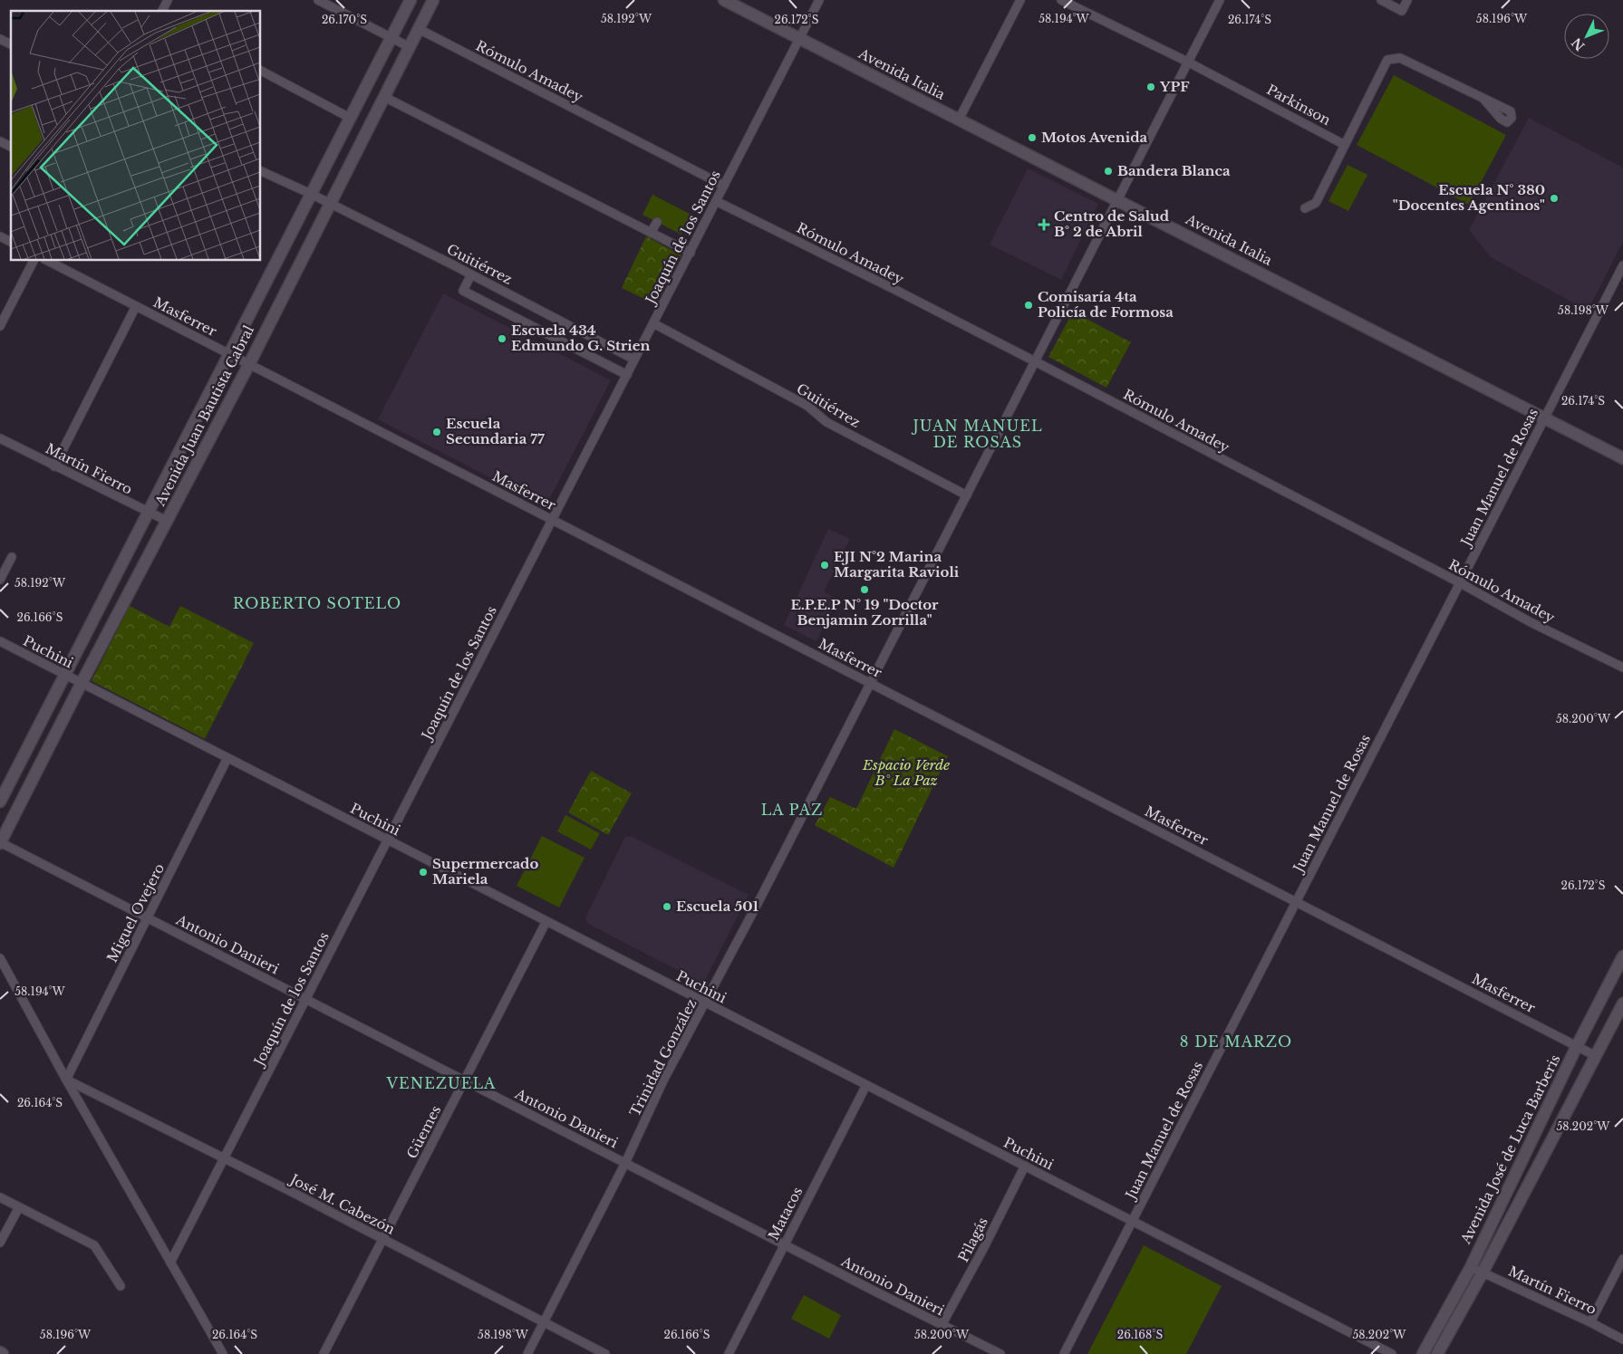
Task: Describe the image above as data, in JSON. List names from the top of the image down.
{
  "streets": {
    "main road": ["Avenida Italia", "Avenida Juan Bautista Cabral", "Avenida José de Luca Barberis"],
    "street": [
      "Rómulo Amadey",
      "Parkinson",
      "Joaquín de los Santos",
      "Guitiérrez",
      "Masferrer",
      "Martín Fierro",
      "Juan Manuel de Rosas",
      "Puchini",
      "Miguel Ovejero",
      "Antonio Danieri",
      "Trinidad González",
      "Güemes",
      "José M. Cabezón",
      "Matacos",
      "Pilagás"
    ]
  },
  "crossings": [
    ["Rómulo Amadey", "Joaquín de los Santos"],
    ["Rómulo Amadey", "Avenida Juan Bautista Cabral"],
    ["Rómulo Amadey", "Juan Manuel de Rosas"],
    ["Rómulo Amadey", "Trinidad González"],
    ["Avenida Italia", "Joaquín de los Santos"],
    ["Avenida Italia", "Juan Manuel de Rosas"],
    ["Avenida Italia", "Trinidad González"],
    ["Parkinson", "Trinidad González"],
    ["Joaquín de los Santos", "Guitiérrez"],
    ["Joaquín de los Santos", "Masferrer"],
    ["Joaquín de los Santos", "Puchini"],
    ["Joaquín de los Santos", "Antonio Danieri"],
    ["Joaquín de los Santos", "José M. Cabezón"],
    ["Guitiérrez", "Avenida Juan Bautista Cabral"],
    ["Guitiérrez", "Trinidad González"],
    ["Masferrer", "Avenida Juan Bautista Cabral"],
    ["Masferrer", "Juan Manuel de Rosas"],
    ["Masferrer", "Trinidad González"],
    ["Masferrer", "Avenida José de Luca Barberis"],
    ["Avenida Juan Bautista Cabral", "Martín Fierro"],
    ["Avenida Juan Bautista Cabral", "Puchini"],
    ["Avenida Juan Bautista Cabral", "Antonio Danieri"],
    ["Martín Fierro", "Avenida José de Luca Barberis"],
    ["Juan Manuel de Rosas", "Puchini"],
    ["Puchini", "Miguel Ovejero"],
    ["Puchini", "Trinidad González"],
    ["Puchini", "Güemes"],
    ["Puchini", "Matacos"],
    ["Puchini", "Pilagás"],
    ["Miguel Ovejero", "Antonio Danieri"],
    ["Miguel Ovejero", "José M. Cabezón"],
    ["Antonio Danieri", "Trinidad González"],
    ["Antonio Danieri", "Güemes"],
    ["Antonio Danieri", "Matacos"],
    ["Antonio Danieri", "Pilagás"],
    ["Trinidad González", "José M. Cabezón"],
    ["Güemes", "José M. Cabezón"]
  ],
  "districts": [
    "JUAN MANUEL DE ROSAS",
    "ROBERTO SOTELO",
    "LA PAZ",
    "8 DE MARZO",
    "VENEZUELA"
  ],
  "parks": ["Espacio Verde B° La Paz"],
  "places": {
    "other": [
      "YPF",
      "Motos Avenida",
      "Bandera Blanca",
      "Escuela N° 380 \"Docentes Agentinos\"",
      "Comisaría 4ta Policía de Formosa",
      "Escuela 434 Edmundo G. Strien",
      "Escuela Secundaria 77",
      "EJI N°2 Marina Margarita Ravioli",
      "E.P.E.P N° 19 \"Doctor Benjamin Zorrilla\"",
      "Supermercado Mariela",
      "Escuela 501"
    ],
    "health": ["Centro de Salud B° 2 de Abril"]
  },
  "north": "bottom left",
  "coordinates": [
    "58.192°W",
    "58.194°W",
    "58.196°W",
    "26.170°S",
    "26.172°S",
    "26.174°S",
    "58.198°W",
    "26.166°S",
    "58.200°W",
    "26.164°S",
    "58.202°W",
    "26.168°S"
  ]
}
